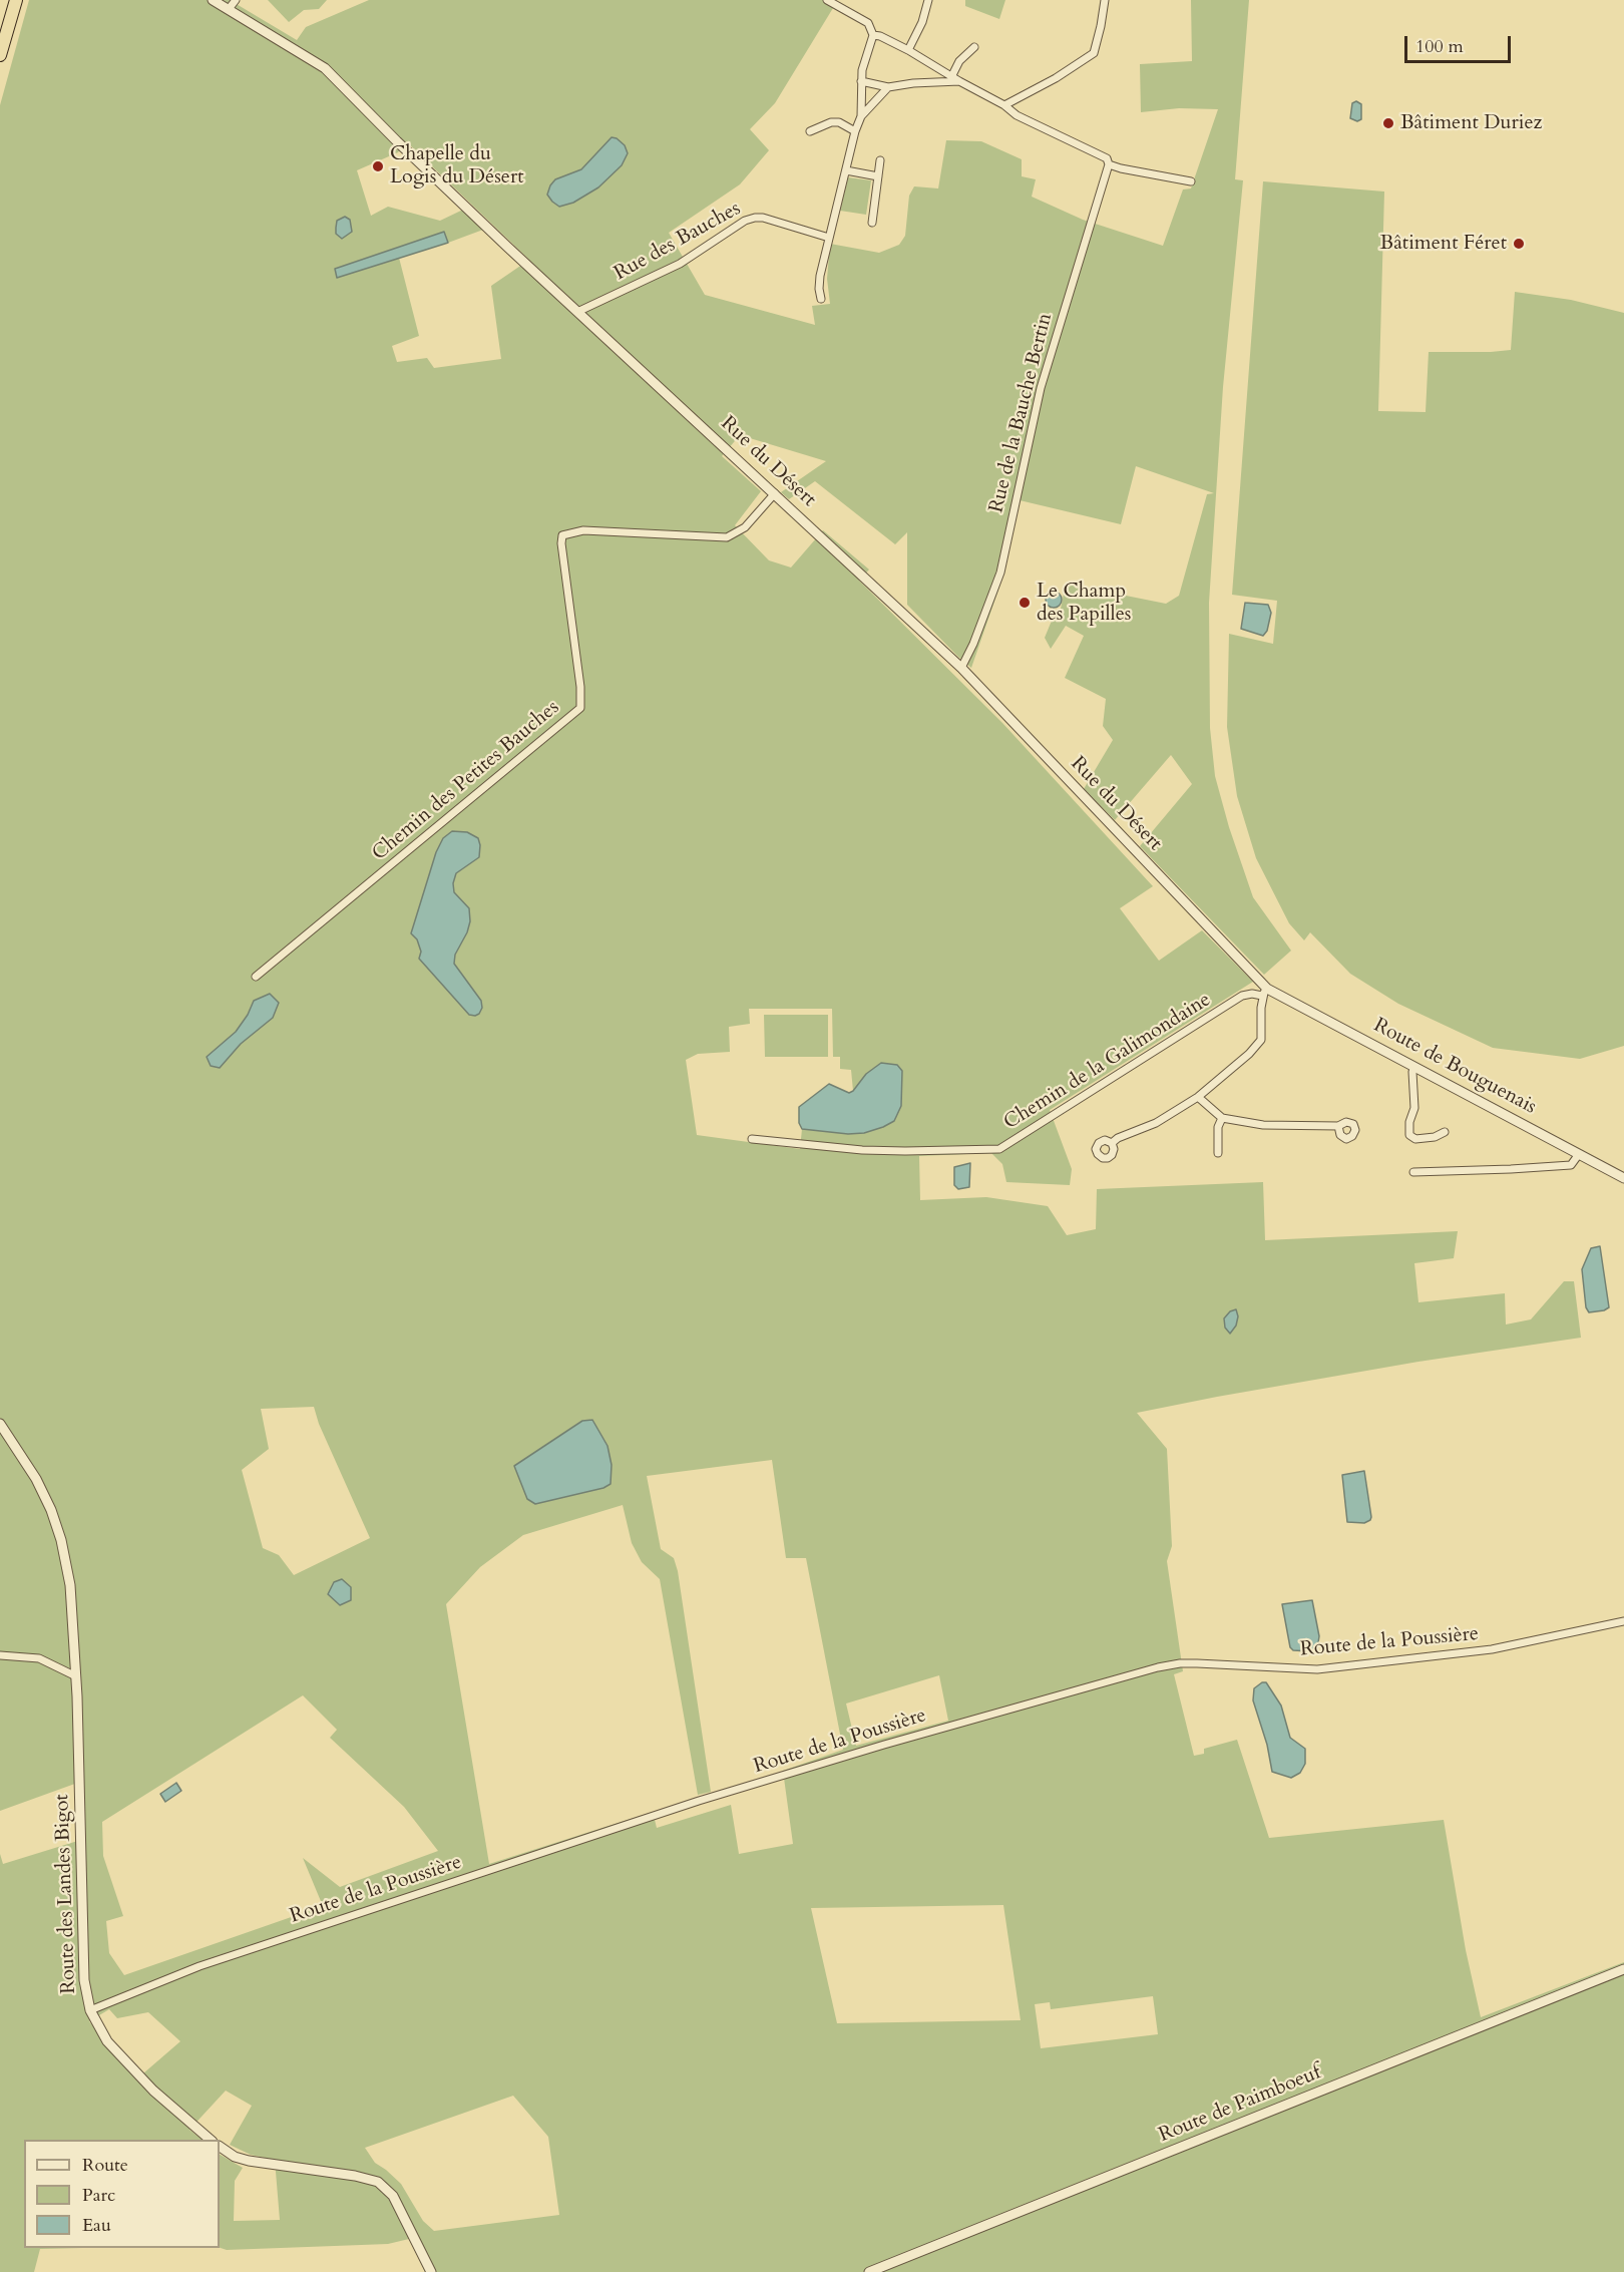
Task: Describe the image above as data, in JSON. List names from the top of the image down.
{
  "streets": {
    "street": [
      "Rue des Bauches",
      "Rue de la Bauche Bertin",
      "Rue du Désert",
      "Chemin des Petites Bauches",
      "Chemin de la Galimondaine",
      "Route de Bouguenais",
      "Route de la Poussière",
      "Route des Landes Bigot",
      "Route de Paimboeuf"
    ]
  },
  "crossings": [
    ["Rue des Bauches", "Rue du Désert"],
    ["Rue de la Bauche Bertin", "Rue du Désert"],
    ["Rue du Désert", "Chemin des Petites Bauches"],
    ["Rue du Désert", "Chemin de la Galimondaine"],
    ["Rue du Désert", "Route de Bouguenais"],
    ["Chemin de la Galimondaine", "Route de Bouguenais"],
    ["Route de la Poussière", "Route des Landes Bigot"]
  ],
  "places": [
    "Bâtiment Duriez",
    "Chapelle du Logis du Désert",
    "Bâtiment Féret",
    "Le Champ des Papilles"
  ],
  "legend": ["Route", "Parc", "Eau"],
  "scale_bar": "100 m"
}
